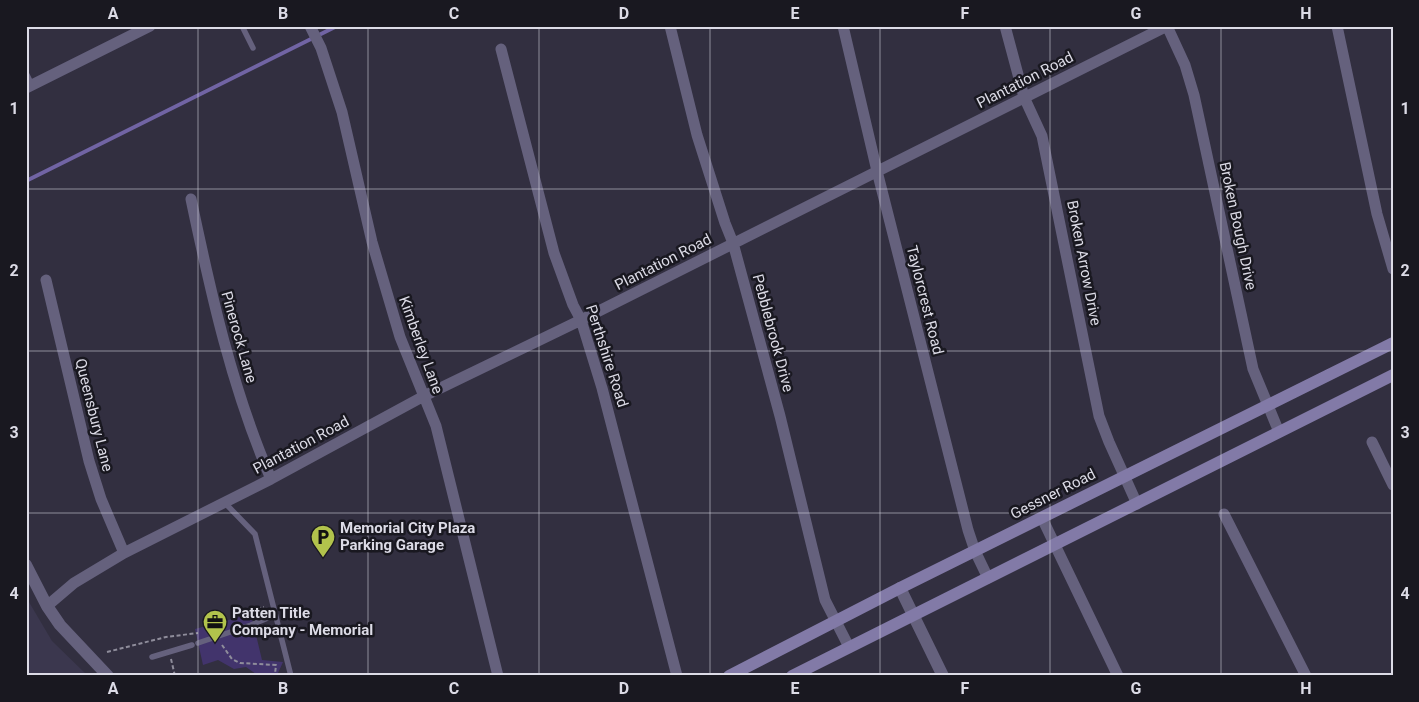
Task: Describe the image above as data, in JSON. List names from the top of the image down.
{
  "streets": {
    "main road": ["Gessner Road"],
    "street": [
      "Plantation Road",
      "Broken Bough Drive",
      "Broken Arrow Drive",
      "Taylorcrest Road",
      "Pebblebrook Drive",
      "Pinerock Lane",
      "Kimberley Lane",
      "Perthshire Road",
      "Queensbury Lane"
    ]
  },
  "crossings": [
    ["Plantation Road", "Broken Bough Drive"],
    ["Plantation Road", "Broken Arrow Drive"],
    ["Plantation Road", "Taylorcrest Road"],
    ["Plantation Road", "Pebblebrook Drive"],
    ["Plantation Road", "Pinerock Lane"],
    ["Plantation Road", "Kimberley Lane"],
    ["Plantation Road", "Perthshire Road"],
    ["Plantation Road", "Queensbury Lane"],
    ["Broken Bough Drive", "Gessner Road"],
    ["Broken Arrow Drive", "Gessner Road"],
    ["Taylorcrest Road", "Gessner Road"],
    ["Pebblebrook Drive", "Gessner Road"]
  ],
  "places": {
    "parking": ["Memorial City Plaza Parking Garage"],
    "office": ["Patten Title Company - Memorial"]
  },
  "grid": {
    "columns": [
      "A",
      "B",
      "C",
      "D",
      "E",
      "F",
      "G",
      "H"
    ],
    "rows": [
      "1",
      "2",
      "3",
      "4"
    ]
  }
}
